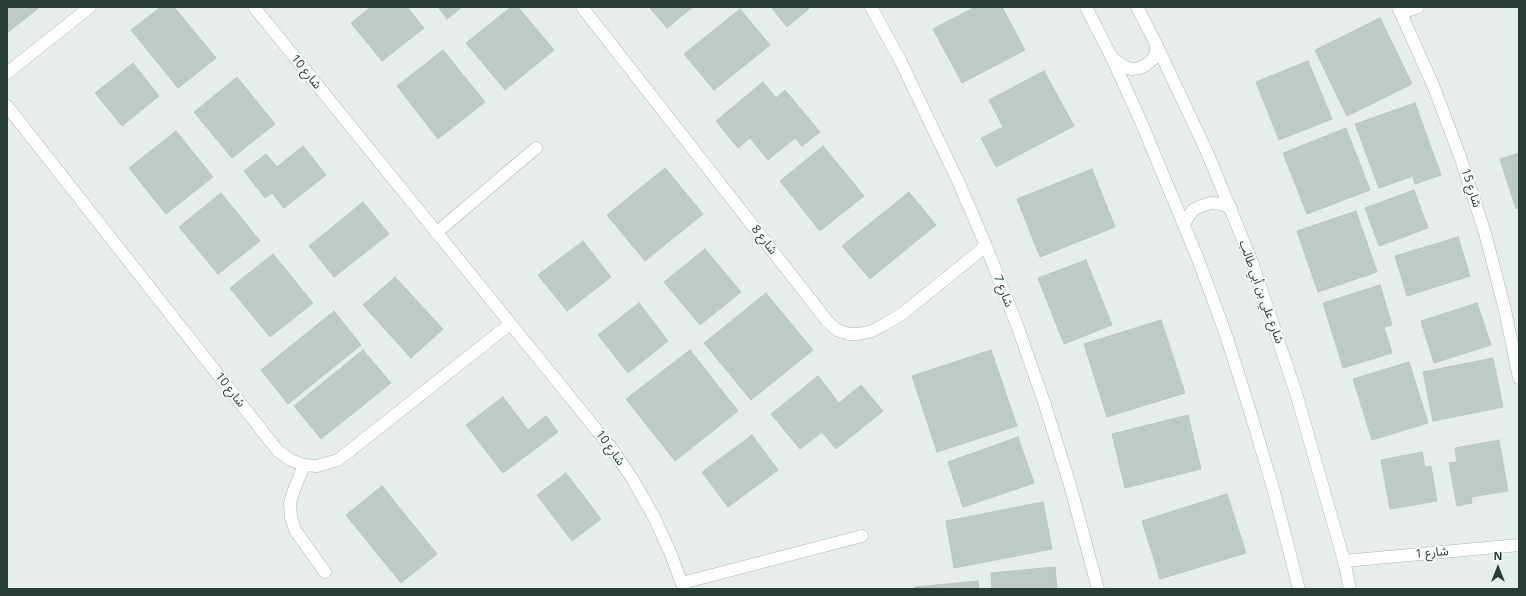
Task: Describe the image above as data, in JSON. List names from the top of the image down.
{
  "streets": {
    "street": [
      "شارع 10",
      "شارع 15",
      "شارع 8",
      "شارع 7",
      "شارع علي بن أبي طالب",
      "شارع 1"
    ]
  },
  "crossings": [
    ["شارع 8", "شارع 7"],
    ["شارع علي بن أبي طالب", "شارع 1"]
  ],
  "north": "top"
}
